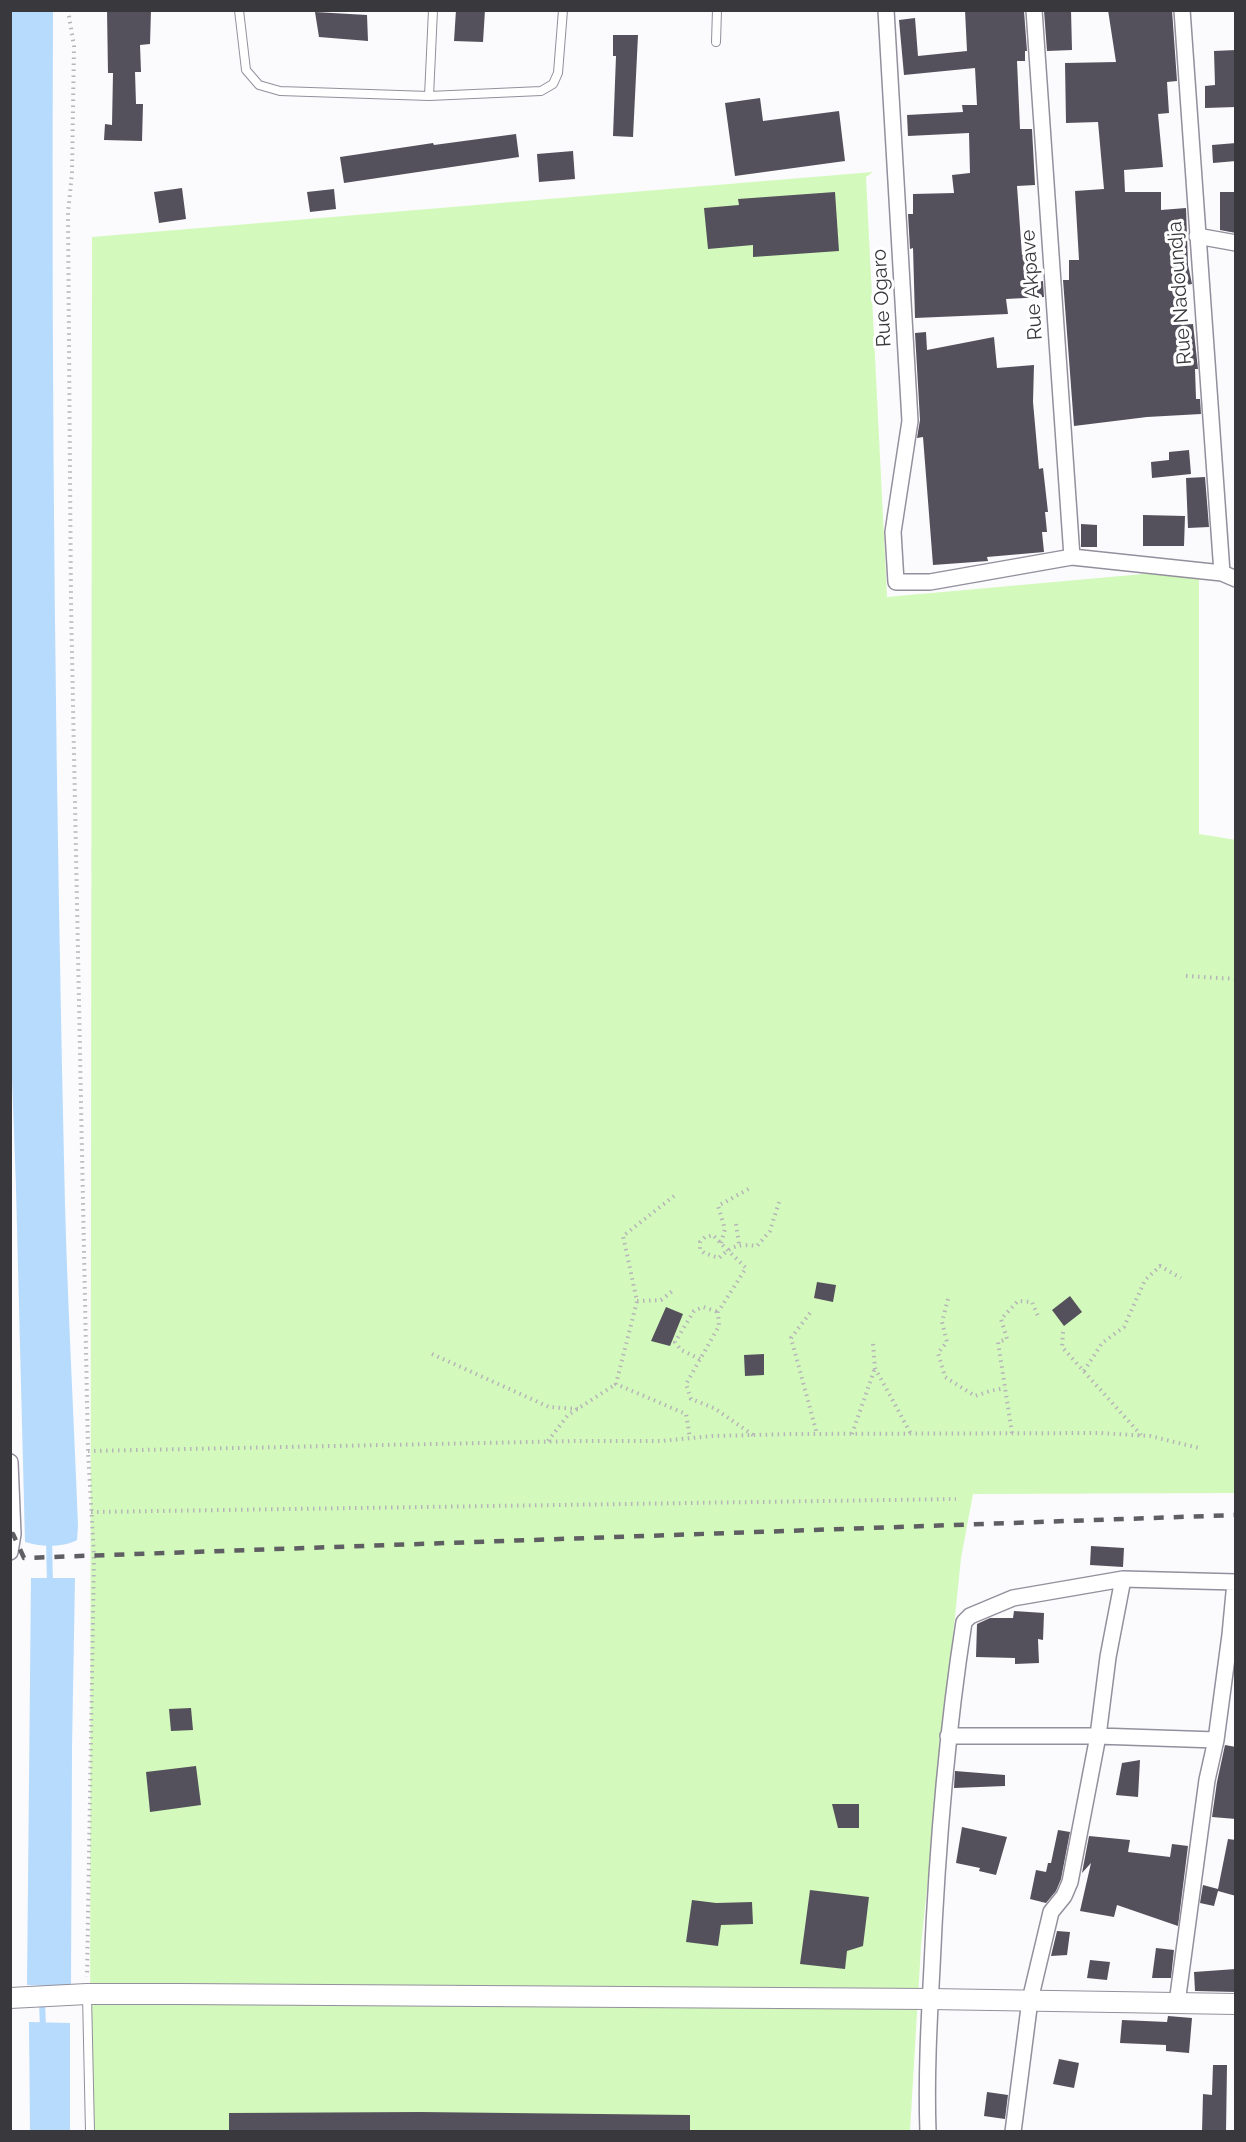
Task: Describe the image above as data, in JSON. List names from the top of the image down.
{
  "streets": {
    "street": ["Rue Akpave", "Rue Nadoundja", "Rue Ogaro"]
  },
  "crossings": [
    ["Rue Akpave", "Rue Ogaro"]
  ]
}
